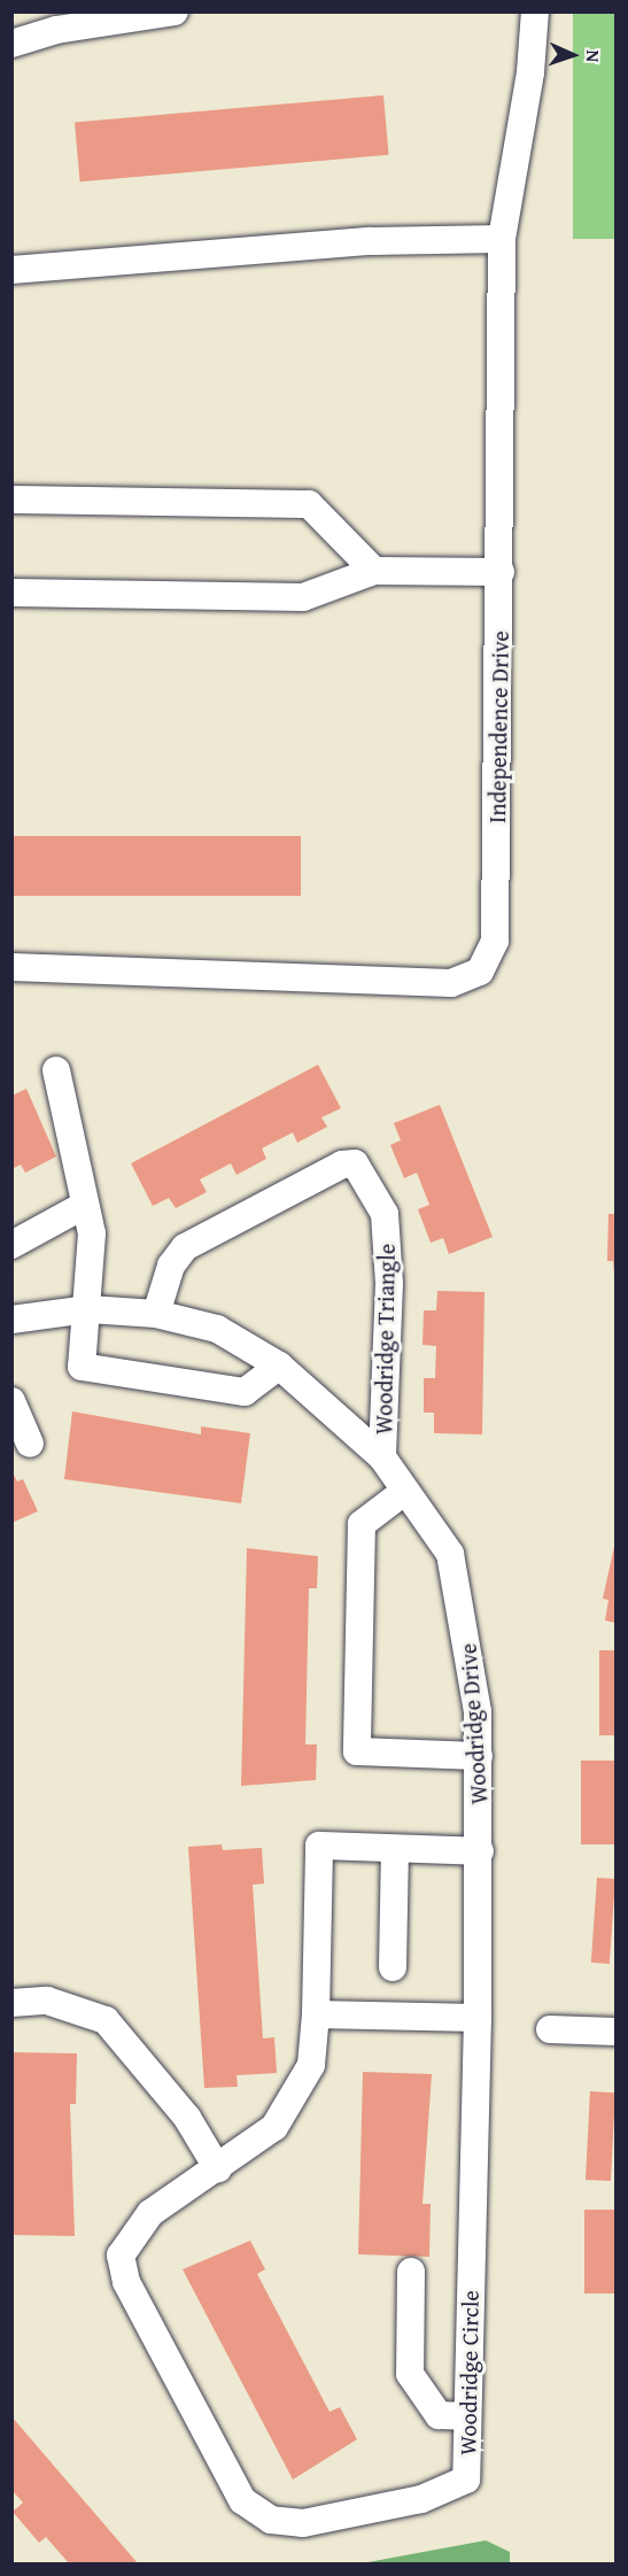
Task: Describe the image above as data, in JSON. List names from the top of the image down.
{
  "streets": {
    "street": [
      "Independence Drive",
      "Woodridge Triangle",
      "Woodridge Drive",
      "Woodridge Circle"
    ]
  },
  "crossings": [
    ["Woodridge Triangle", "Woodridge Drive"],
    ["Woodridge Drive", "Woodridge Circle"]
  ],
  "north": "right"
}
